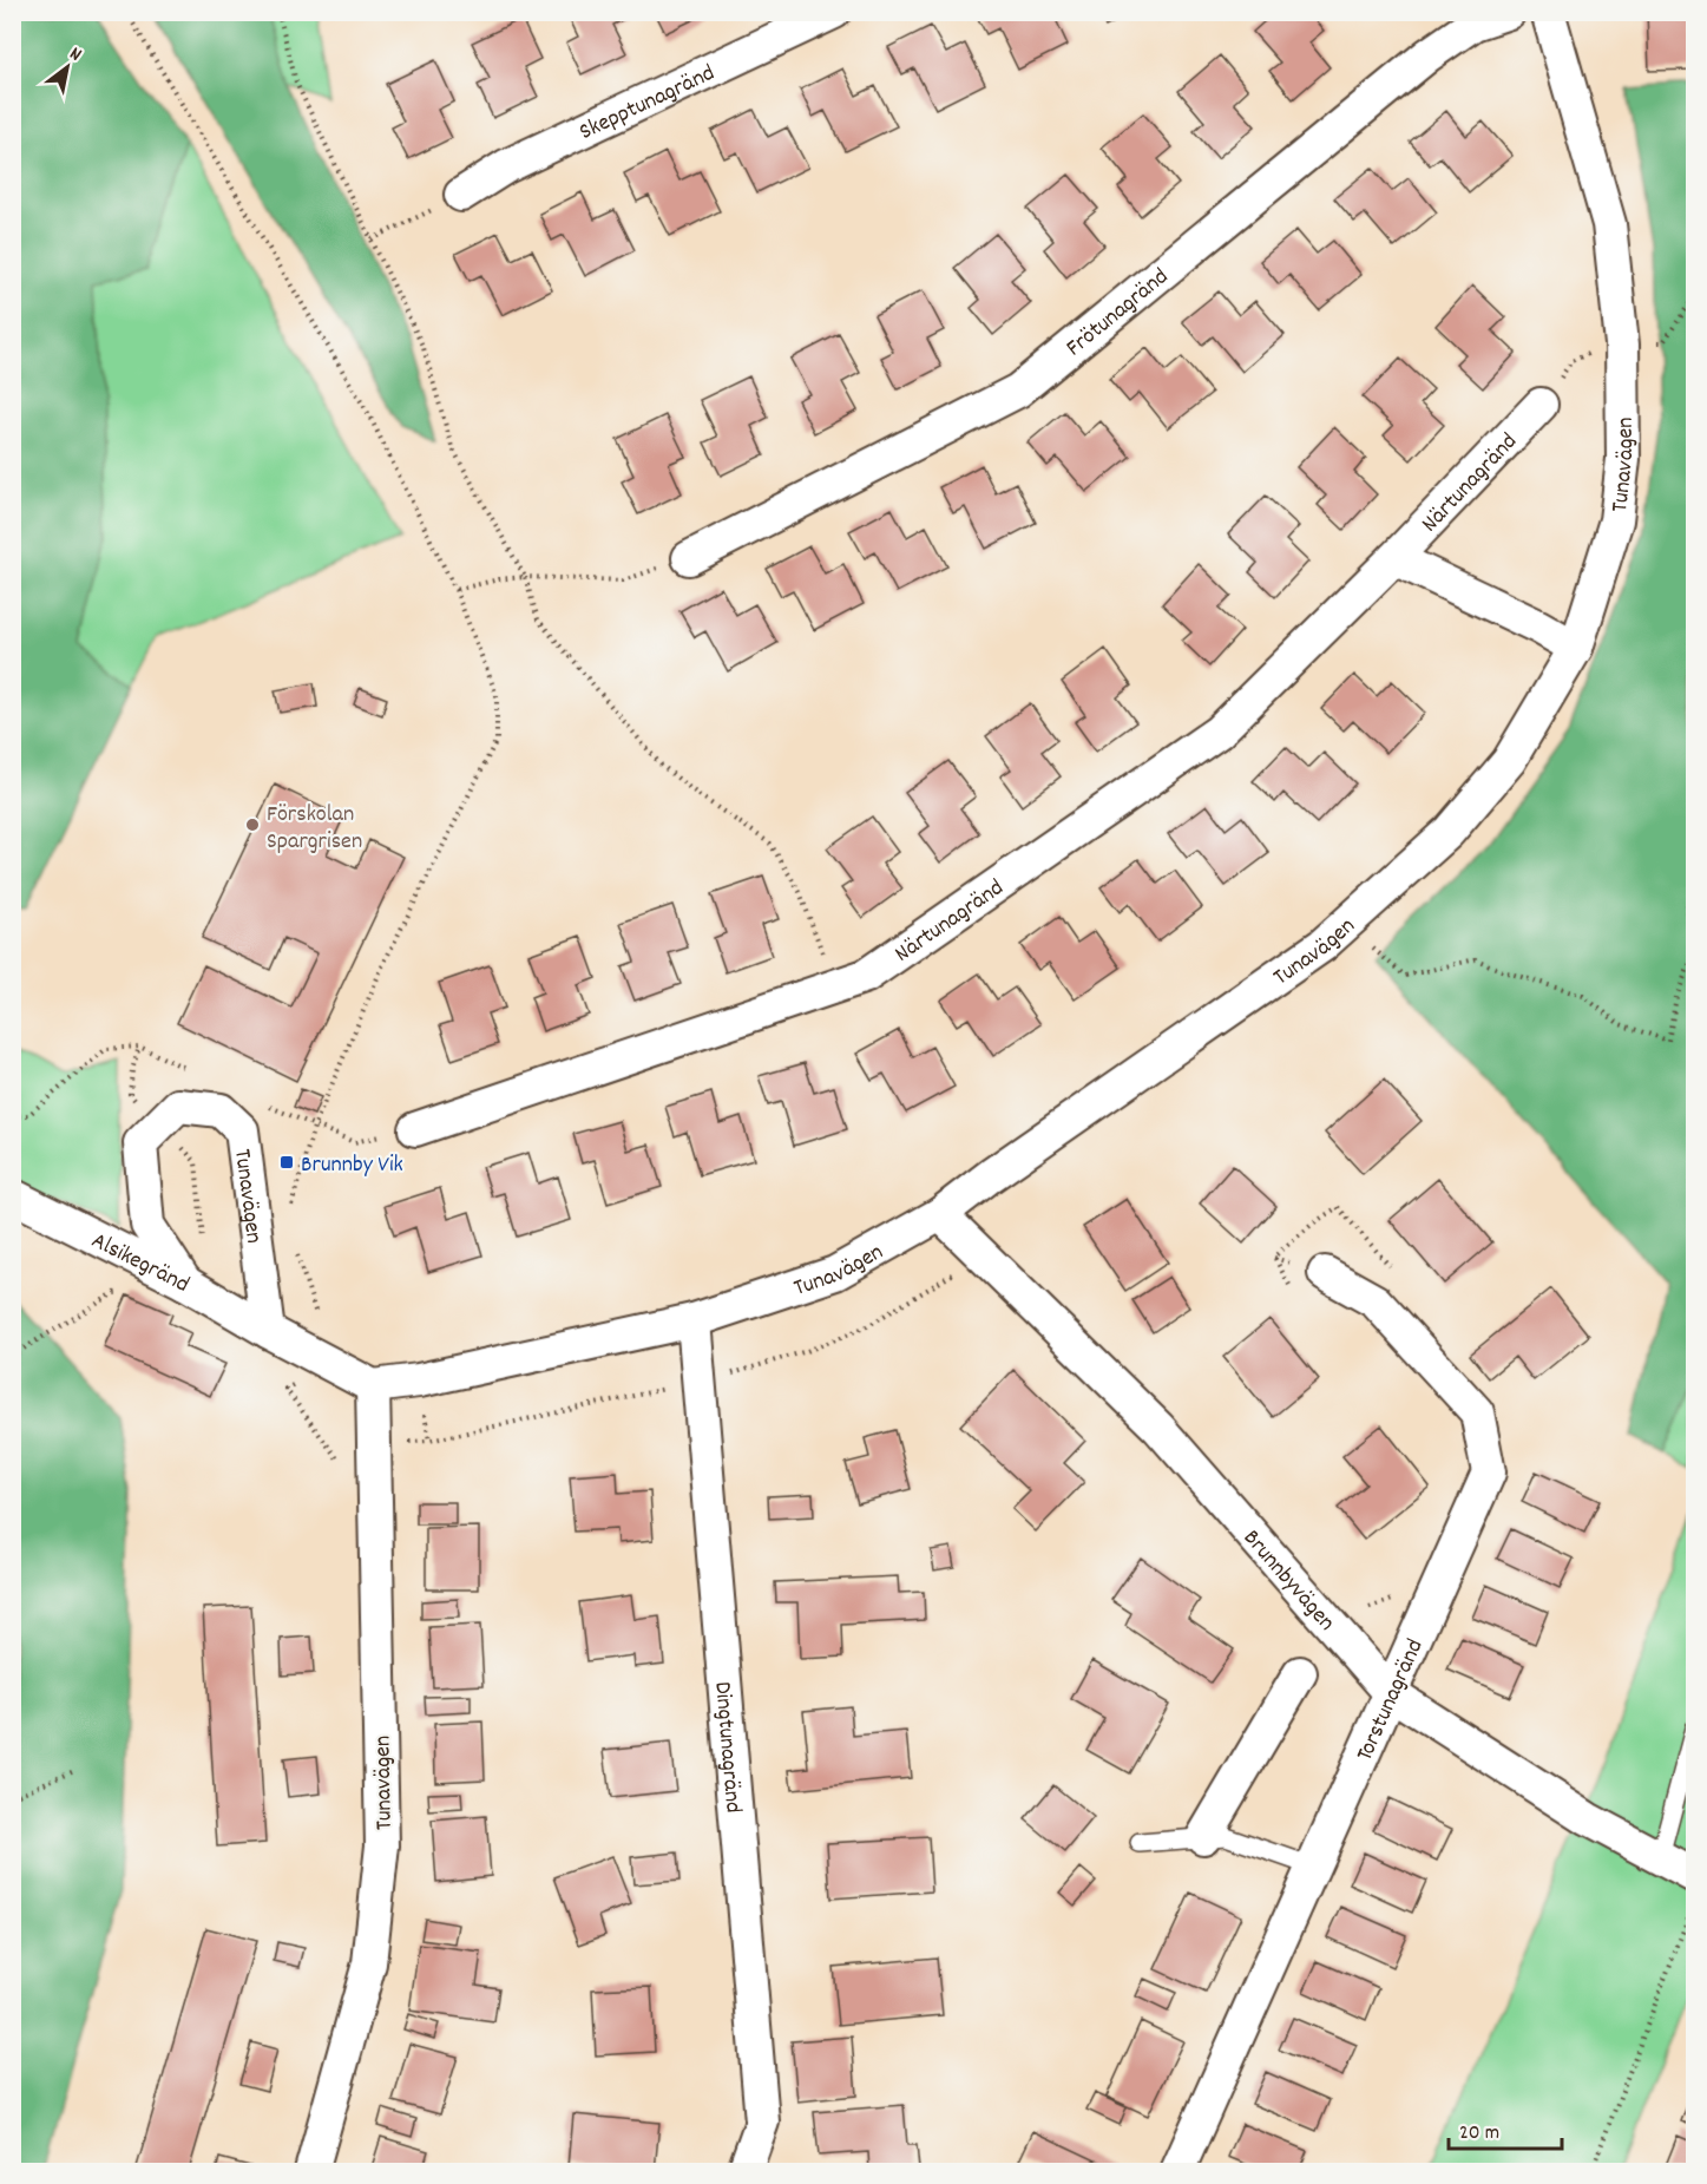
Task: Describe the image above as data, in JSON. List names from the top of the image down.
{
  "streets": {
    "street": [
      "Skepptunagränd",
      "Frötunagränd",
      "Tunavägen",
      "Närtunagränd",
      "Alsikegränd",
      "Brunnbyvägen",
      "Torstunagränd",
      "Dingtunagränd"
    ]
  },
  "crossings": [
    ["Tunavägen", "Alsikegränd"],
    ["Tunavägen", "Brunnbyvägen"],
    ["Tunavägen", "Dingtunagränd"],
    ["Brunnbyvägen", "Torstunagränd"]
  ],
  "places": {
    "other": ["Förskolan Spargrisen"],
    "transit": ["Brunnby Vik"]
  },
  "scale_bar": "20 m",
  "north": "top right"
}
